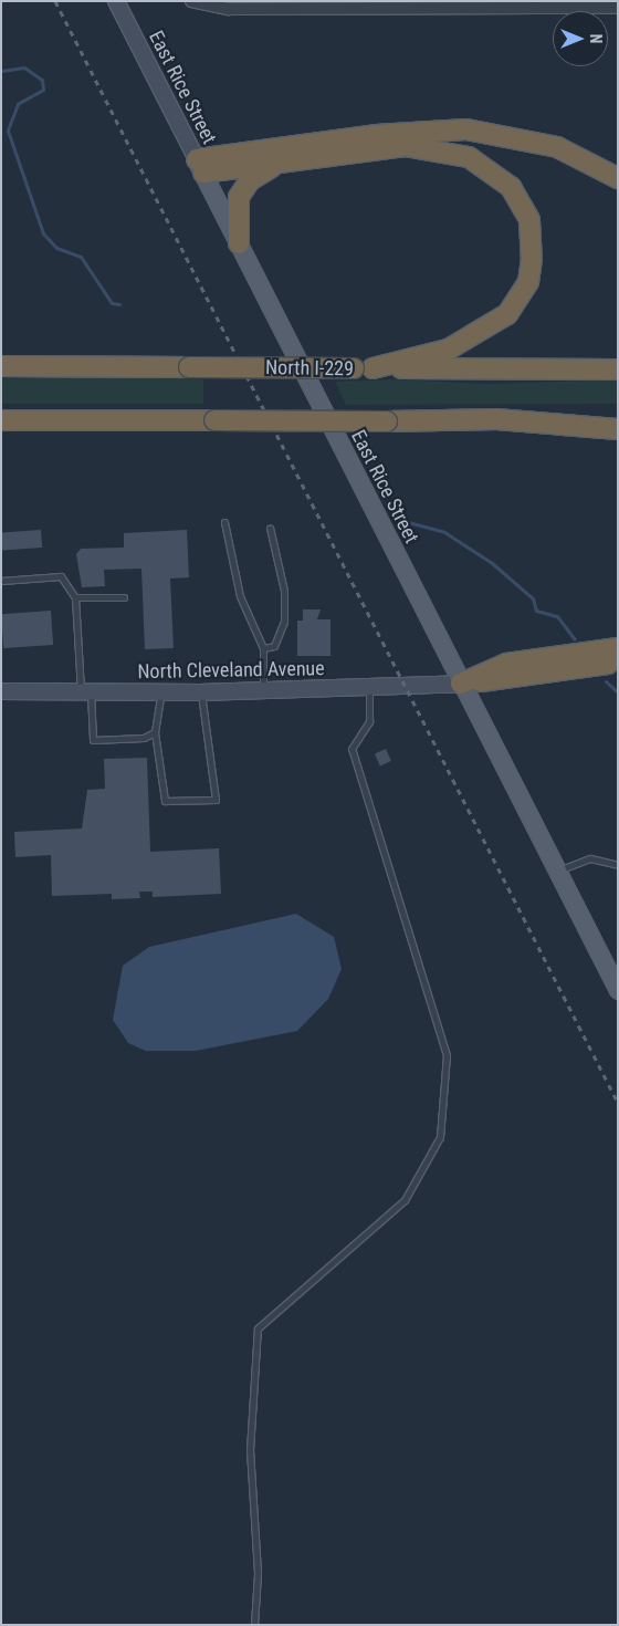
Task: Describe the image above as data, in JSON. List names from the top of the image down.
{
  "streets": {
    "highway": ["North I-229"],
    "main road": ["East Rice Street"],
    "street": ["North Cleveland Avenue"]
  },
  "crossings": [
    ["East Rice Street", "North Cleveland Avenue"]
  ],
  "north": "right"
}
